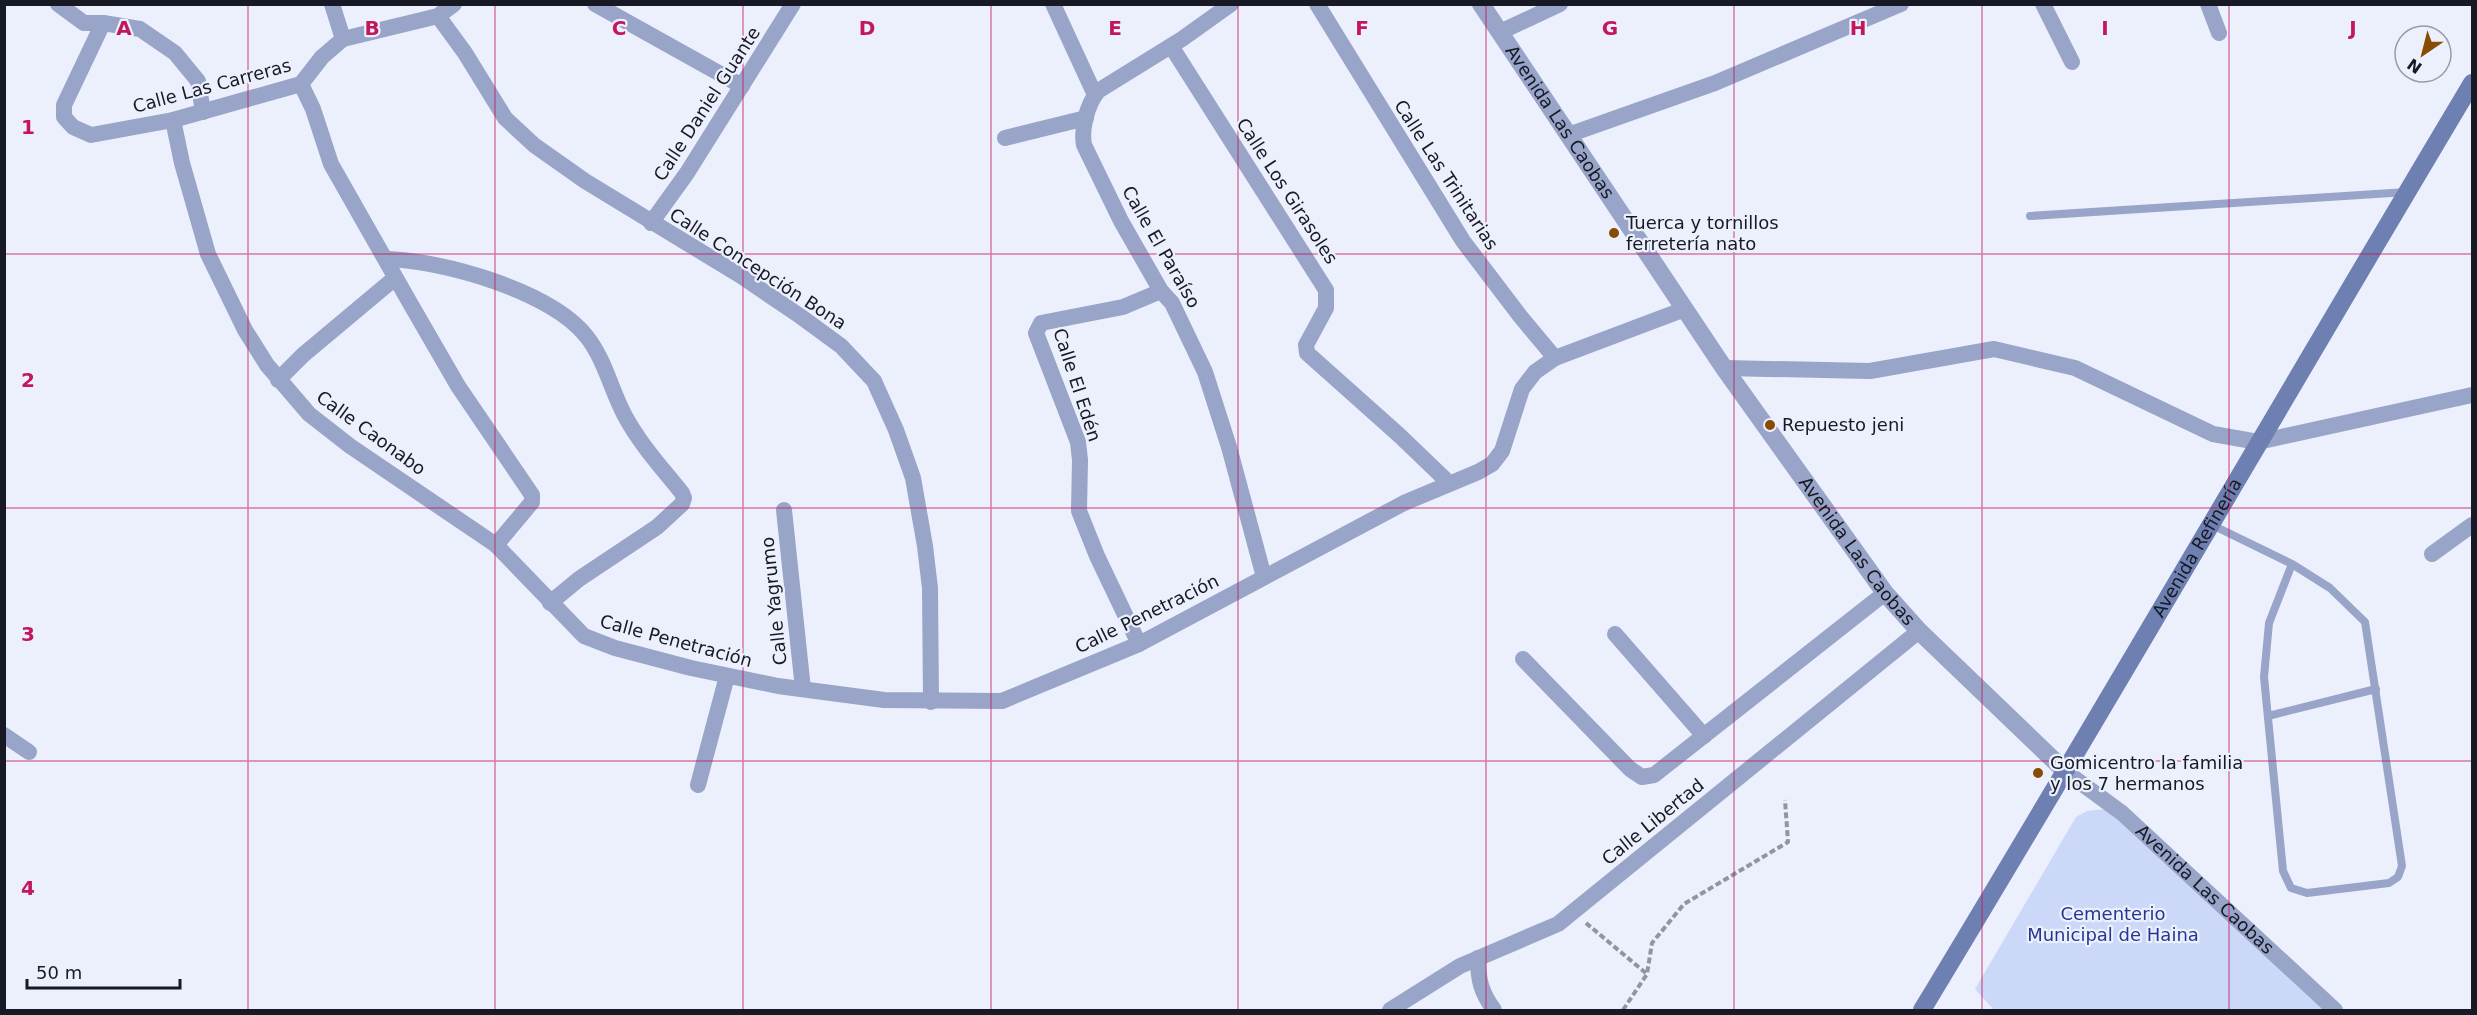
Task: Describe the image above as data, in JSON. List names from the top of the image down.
{
  "streets": {
    "main road": ["Avenida Refinería"],
    "street": [
      "Calle Las Carreras",
      "Calle Daniel Guante",
      "Avenida Las Caobas",
      "Calle Las Trinitarias",
      "Calle Los Girasoles",
      "Calle El Paraíso",
      "Calle Concepción Bona",
      "Calle El Edén",
      "Calle Caonabo",
      "Calle Yagrumo",
      "Calle Penetración",
      "Calle Libertad"
    ]
  },
  "crossings": [
    ["Calle Las Carreras", "Calle Concepción Bona"],
    ["Calle Las Carreras", "Calle Caonabo"],
    ["Calle Daniel Guante", "Calle Concepción Bona"],
    ["Avenida Las Caobas", "Avenida Refinería"],
    ["Avenida Las Caobas", "Calle Penetración"],
    ["Avenida Las Caobas", "Calle Libertad"],
    ["Calle Las Trinitarias", "Calle Penetración"],
    ["Calle Los Girasoles", "Calle Penetración"],
    ["Calle El Paraíso", "Calle El Edén"],
    ["Calle El Paraíso", "Calle Penetración"],
    ["Calle Concepción Bona", "Calle Penetración"],
    ["Calle El Edén", "Calle Penetración"],
    ["Calle Caonabo", "Calle Penetración"],
    ["Calle Yagrumo", "Calle Penetración"]
  ],
  "parks": ["Cementerio Municipal de Haina"],
  "places": ["Tuerca y tornillos ferretería nato", "Repuesto jeni", "Gomicentro la familia y los 7 hermanos"],
  "scale_bar": "50 m",
  "north": "bottom left",
  "grid": {
    "columns": [
      "A",
      "B",
      "C",
      "D",
      "E",
      "F",
      "G",
      "H",
      "I",
      "J"
    ],
    "rows": [
      "1",
      "2",
      "3",
      "4"
    ]
  }
}
